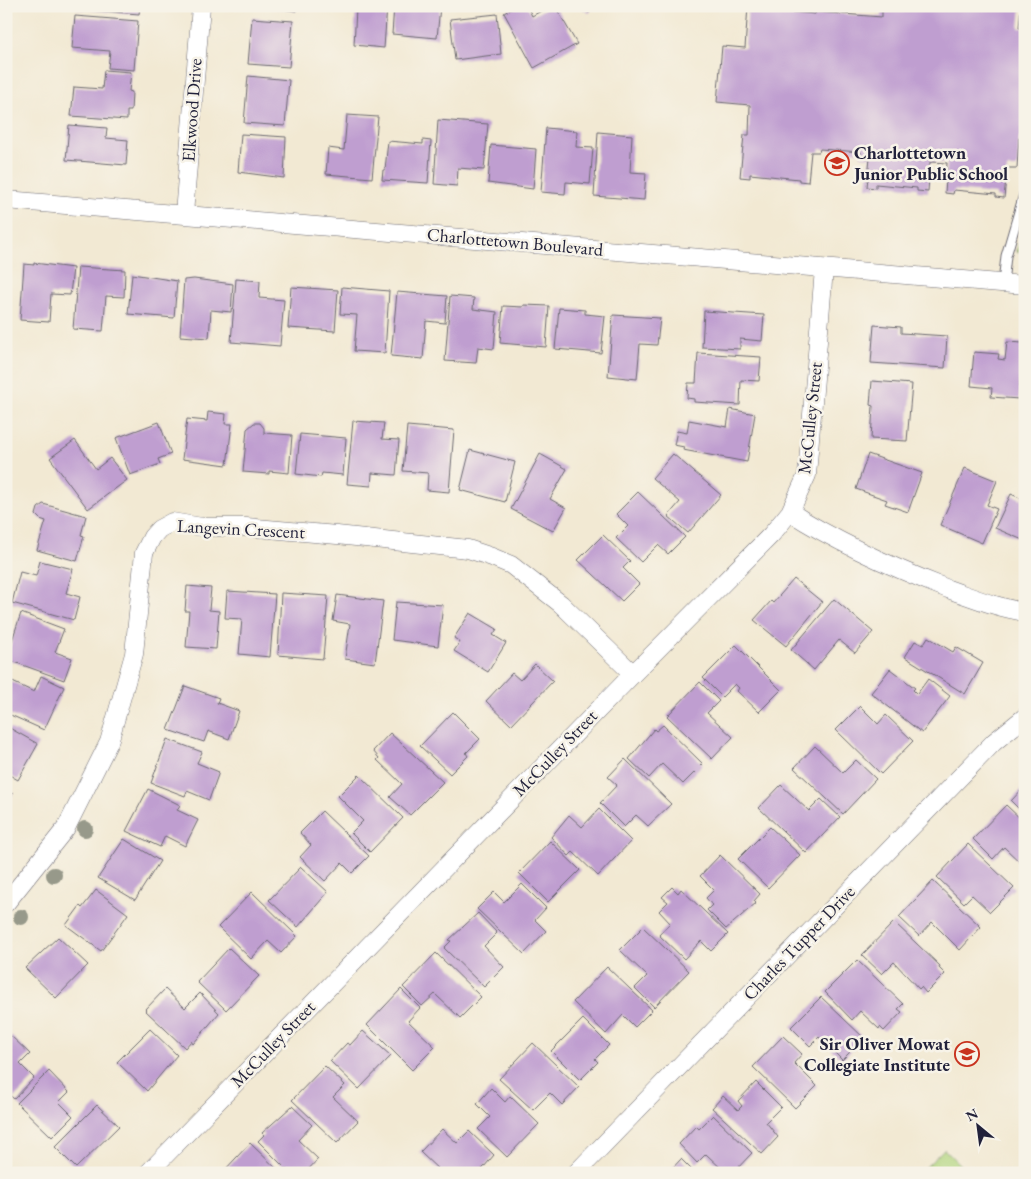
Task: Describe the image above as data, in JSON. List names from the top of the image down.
{
  "streets": {
    "street": [
      "Elkwood Drive",
      "Charlottetown Boulevard",
      "McCulley Street",
      "Langevin Crescent",
      "Charles Tupper Drive"
    ]
  },
  "crossings": [
    ["Elkwood Drive", "Charlottetown Boulevard"],
    ["Charlottetown Boulevard", "McCulley Street"],
    ["McCulley Street", "Langevin Crescent"]
  ],
  "places": {
    "school or university": ["Charlottetown Junior Public School", "Sir Oliver Mowat Collegiate Institute"]
  },
  "north": "top left"
}
